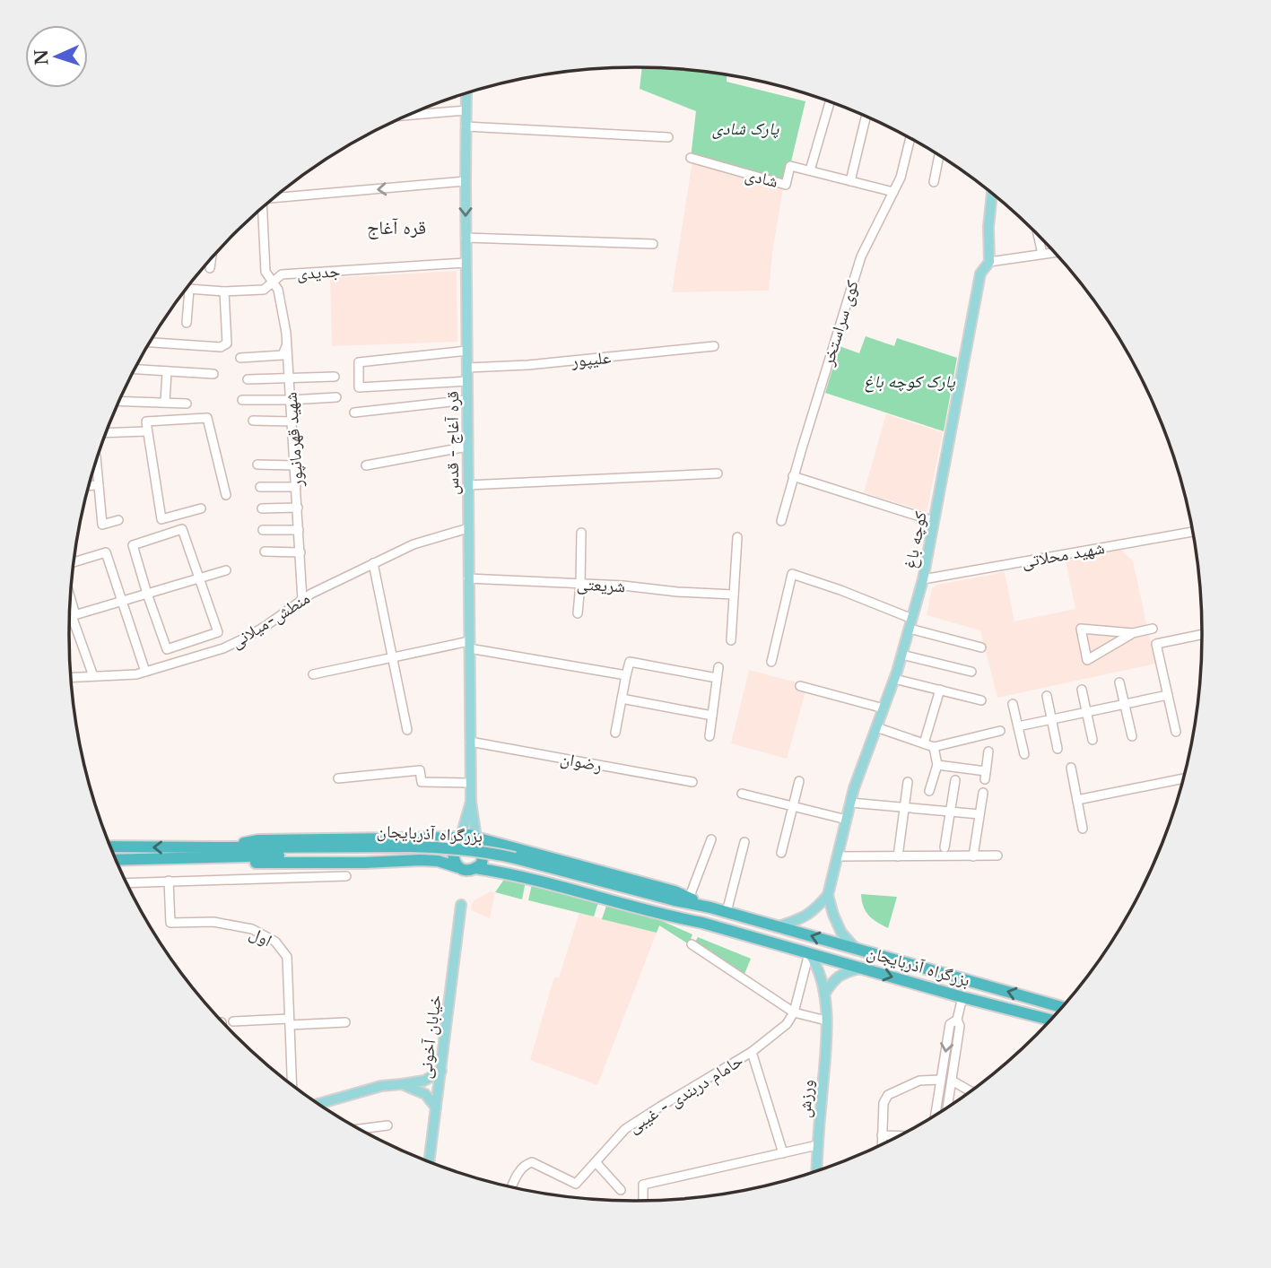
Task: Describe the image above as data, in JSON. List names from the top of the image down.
{
  "streets": {
    "highway": ["بزرگراه آذربایجان"],
    "main road": [
      "قره آغاج - قدس",
      "کوچه باغ",
      "خیابان آخونی",
      "ورزش"
    ],
    "street": [
      "شادی",
      "جدیدی",
      "کوی سراستخر",
      "علیپور",
      "شهید قهرمانپور",
      "شهید محلاتی",
      "شریعتی",
      "منطش-میلانی",
      "رضوان",
      "اول",
      "حامام دربندی - غیبی"
    ]
  },
  "crossings": [
    ["جدیدی", "شهید قهرمانپور"],
    ["جدیدی", "قره آغاج - قدس"],
    ["علیپور", "قره آغاج - قدس"],
    ["شهید قهرمانپور", "منطش-میلانی"],
    ["قره آغاج - قدس", "شریعتی"],
    ["قره آغاج - قدس", "منطش-میلانی"],
    ["قره آغاج - قدس", "رضوان"],
    ["کوچه باغ", "شهید محلاتی"],
    ["بزرگراه آذربایجان", "حامام دربندی - غیبی"],
    ["بزرگراه آذربایجان", "ورزش"],
    ["حامام دربندی - غیبی", "ورزش"]
  ],
  "districts": ["قره آغاج"],
  "parks": ["پارک شادی", "پارک کوچه باغ"],
  "north": "left"
}
